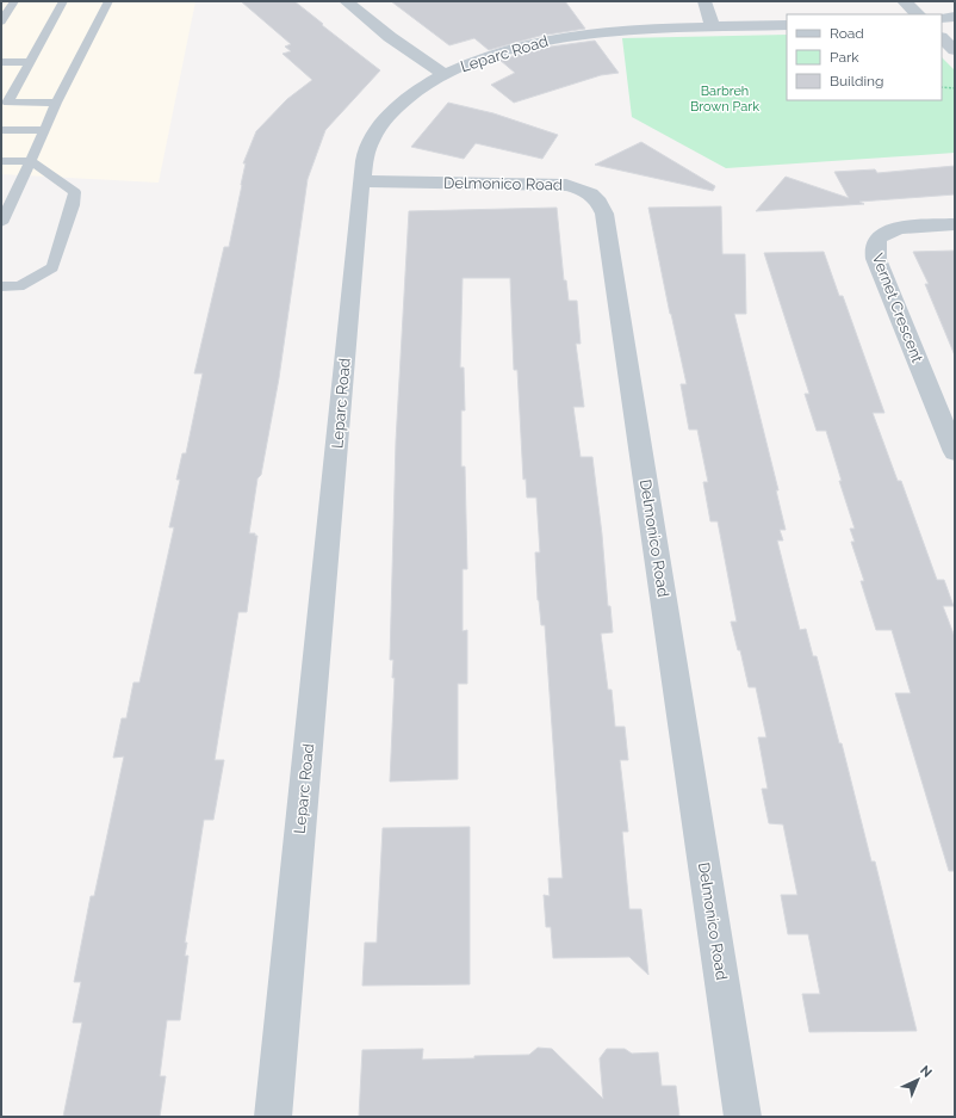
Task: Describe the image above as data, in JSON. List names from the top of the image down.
{
  "streets": {
    "street": ["Leparc Road", "Delmonico Road", "Vernet Crescent"]
  },
  "crossings": [
    ["Leparc Road", "Delmonico Road"]
  ],
  "parks": ["Barbreh Brown Park"],
  "legend": ["Road", "Park", "Building"],
  "north": "top right"
}
